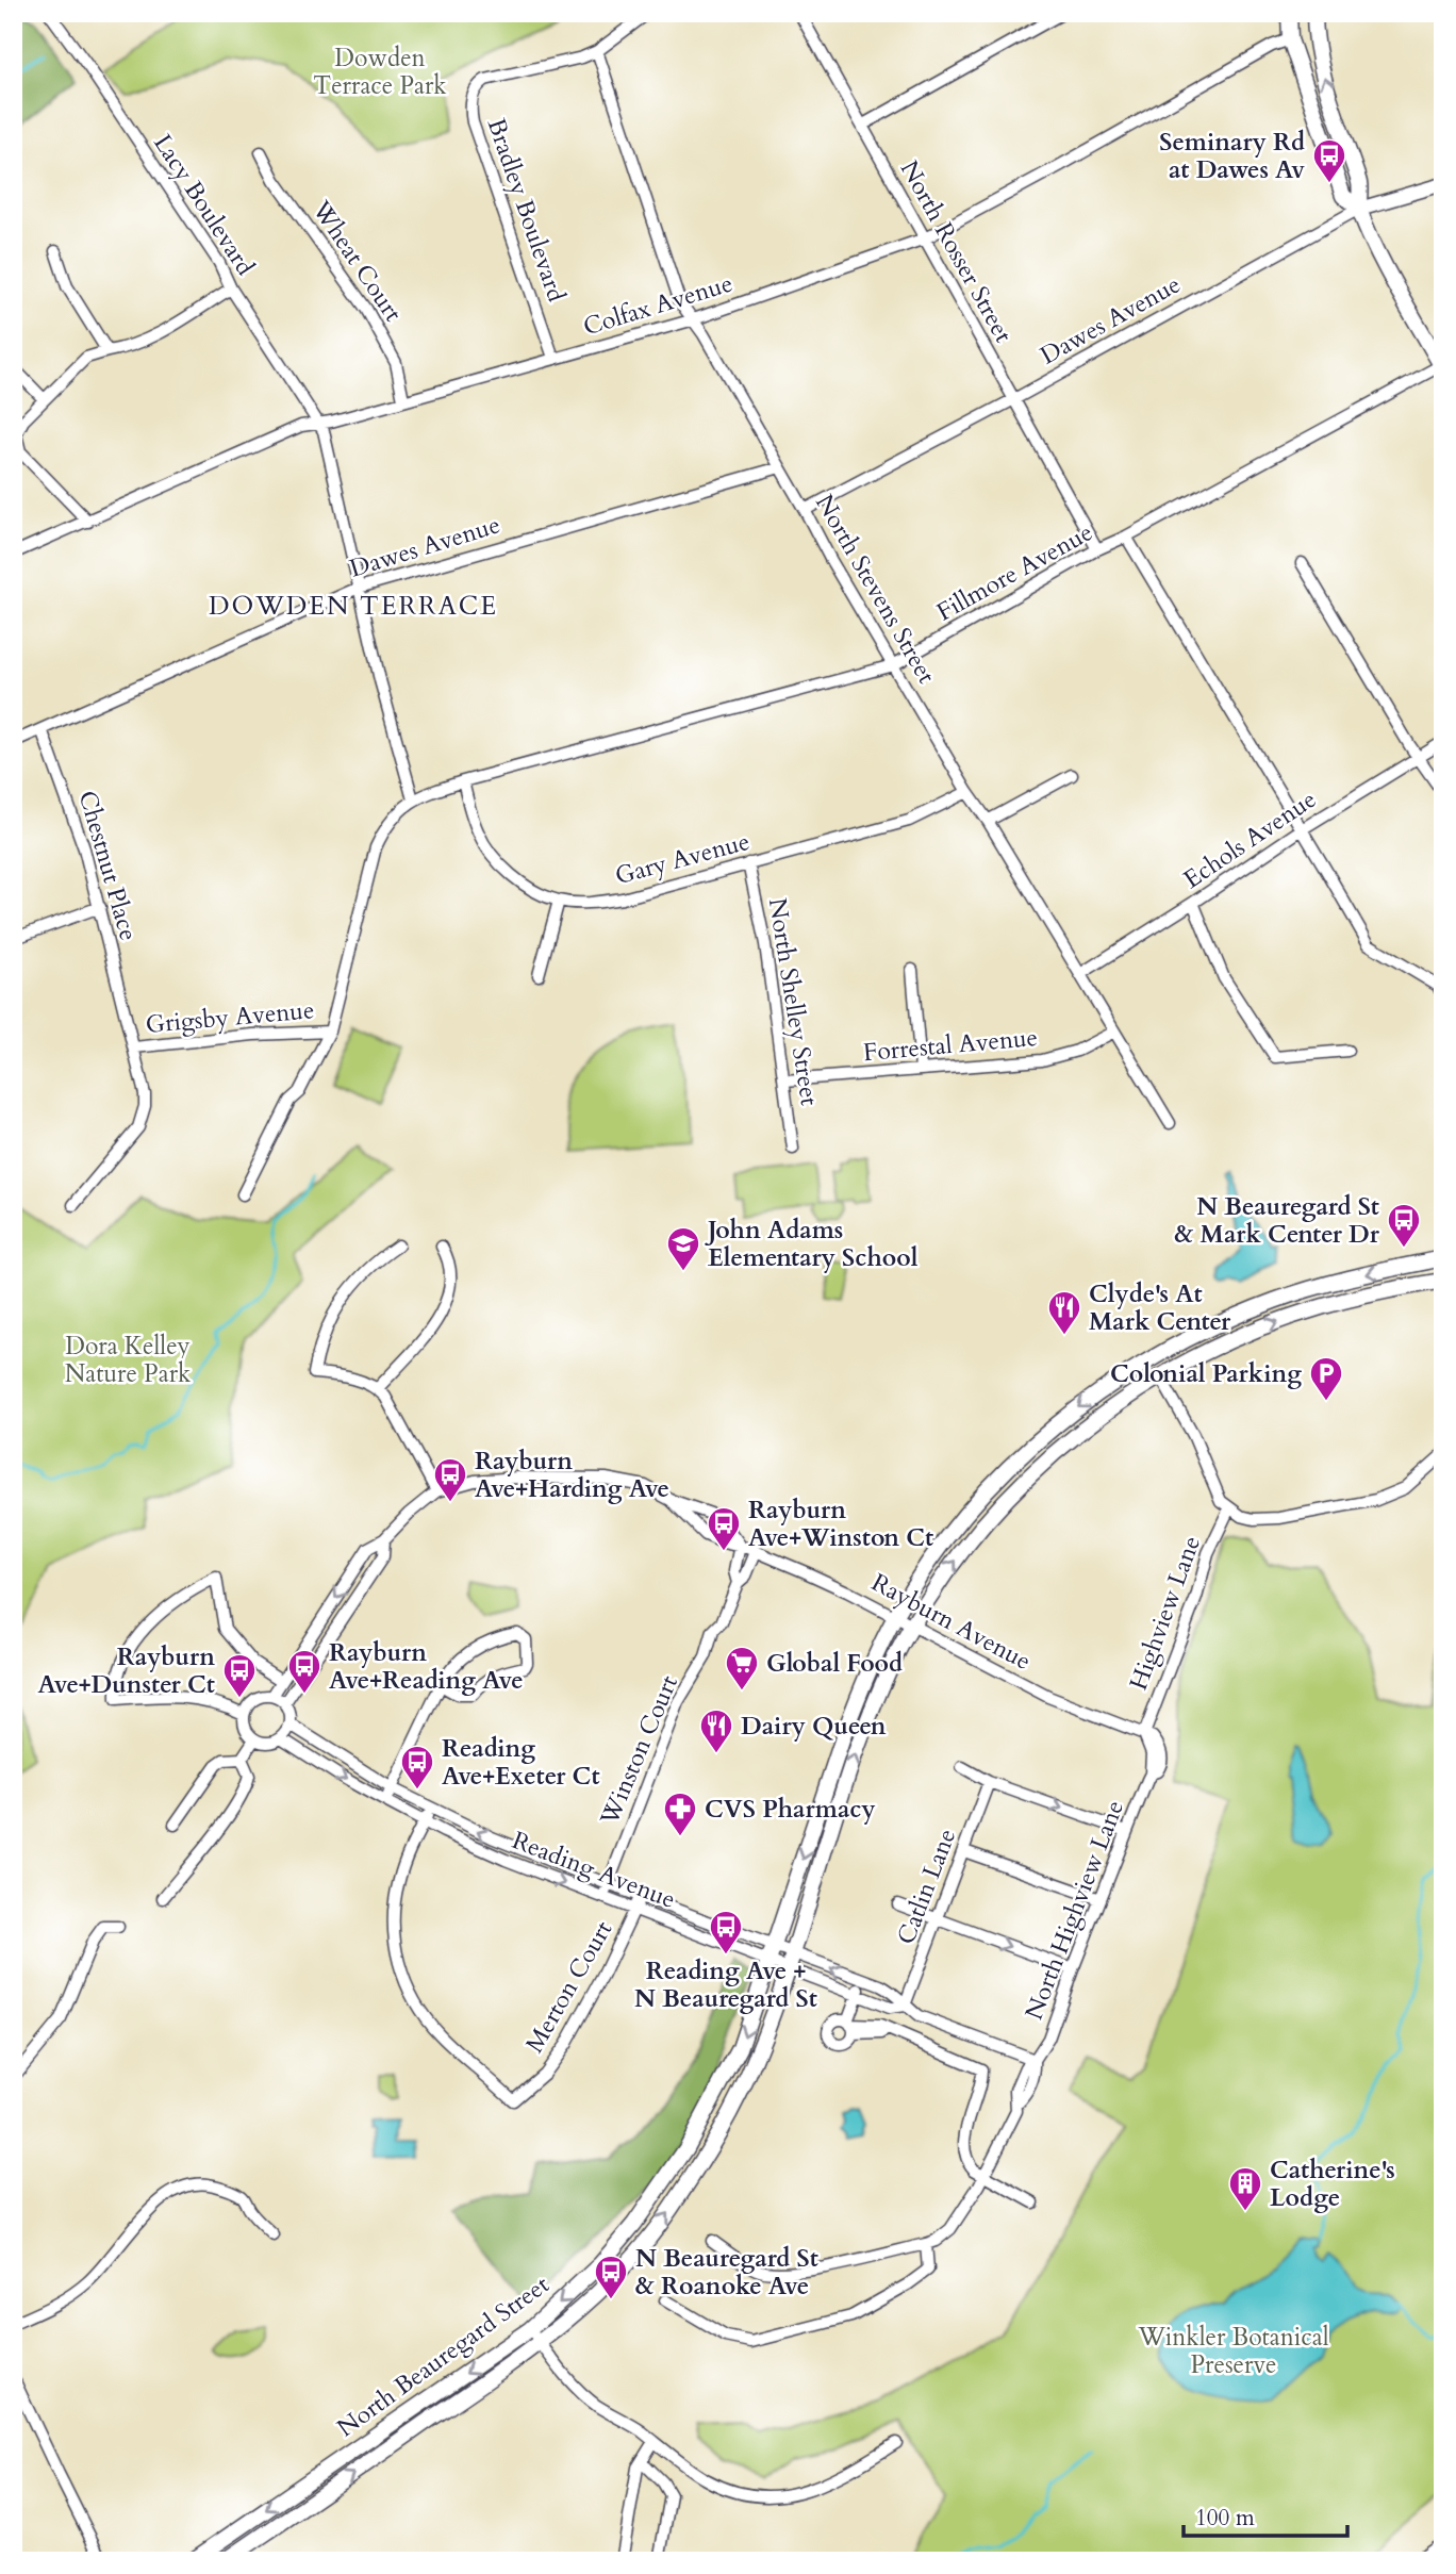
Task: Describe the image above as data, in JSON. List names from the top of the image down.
{
  "streets": {
    "main road": ["North Beauregard Street"],
    "street": [
      "Lacy Boulevard",
      "Bradley Boulevard",
      "North Rosser Street",
      "Wheat Court",
      "Colfax Avenue",
      "Dawes Avenue",
      "Fillmore Avenue",
      "North Stevens Street",
      "Echols Avenue",
      "Gary Avenue",
      "Chestnut Place",
      "North Shelley Street",
      "Grigsby Avenue",
      "Forrestal Avenue",
      "Highview Lane",
      "Rayburn Avenue",
      "Winston Court",
      "Reading Avenue",
      "Catlin Lane",
      "North Highview Lane",
      "Merton Court"
    ]
  },
  "crossings": [
    ["Lacy Boulevard", "Colfax Avenue"],
    ["Lacy Boulevard", "Dawes Avenue"],
    ["Lacy Boulevard", "Fillmore Avenue"],
    ["Bradley Boulevard", "Colfax Avenue"],
    ["Bradley Boulevard", "North Stevens Street"],
    ["North Rosser Street", "Colfax Avenue"],
    ["North Rosser Street", "Dawes Avenue"],
    ["North Rosser Street", "Fillmore Avenue"],
    ["Wheat Court", "Colfax Avenue"],
    ["Colfax Avenue", "North Stevens Street"],
    ["Dawes Avenue", "North Stevens Street"],
    ["Dawes Avenue", "Chestnut Place"],
    ["Fillmore Avenue", "North Stevens Street"],
    ["Fillmore Avenue", "Gary Avenue"],
    ["North Stevens Street", "Echols Avenue"],
    ["North Stevens Street", "Gary Avenue"],
    ["North Stevens Street", "Forrestal Avenue"],
    ["Gary Avenue", "North Shelley Street"],
    ["Chestnut Place", "Grigsby Avenue"],
    ["North Shelley Street", "Forrestal Avenue"],
    ["Highview Lane", "Rayburn Avenue"],
    ["Highview Lane", "North Highview Lane"],
    ["Rayburn Avenue", "Winston Court"],
    ["Rayburn Avenue", "Reading Avenue"],
    ["Rayburn Avenue", "North Highview Lane"],
    ["Rayburn Avenue", "North Beauregard Street"],
    ["Winston Court", "Reading Avenue"],
    ["Reading Avenue", "Catlin Lane"],
    ["Reading Avenue", "North Highview Lane"],
    ["Reading Avenue", "Merton Court"],
    ["Reading Avenue", "North Beauregard Street"]
  ],
  "districts": ["DOWDEN TERRACE"],
  "parks": ["Dowden Terrace Park", "Dora Kelley Nature Park", "Winkler Botanical Preserve"],
  "places": {
    "bus stop": [
      "Seminary Rd at Dawes Av",
      "N Beauregard St & Mark Center Dr",
      "Rayburn Ave+Harding Ave",
      "Rayburn Ave+Winston Ct",
      "Rayburn Ave+Reading Ave",
      "Rayburn Ave+Dunster Ct",
      "Reading Ave+Exeter Ct",
      "Reading Ave + N Beauregard St",
      "N Beauregard St & Roanoke Ave"
    ],
    "school or university": ["John Adams Elementary School"],
    "restaurant": ["Clyde's At Mark Center", "Dairy Queen"],
    "parking": ["Colonial Parking"],
    "supermarket": ["Global Food"],
    "pharmacy": ["CVS Pharmacy"],
    "building": ["Catherine's Lodge"]
  },
  "scale_bar": "100 m"
}
